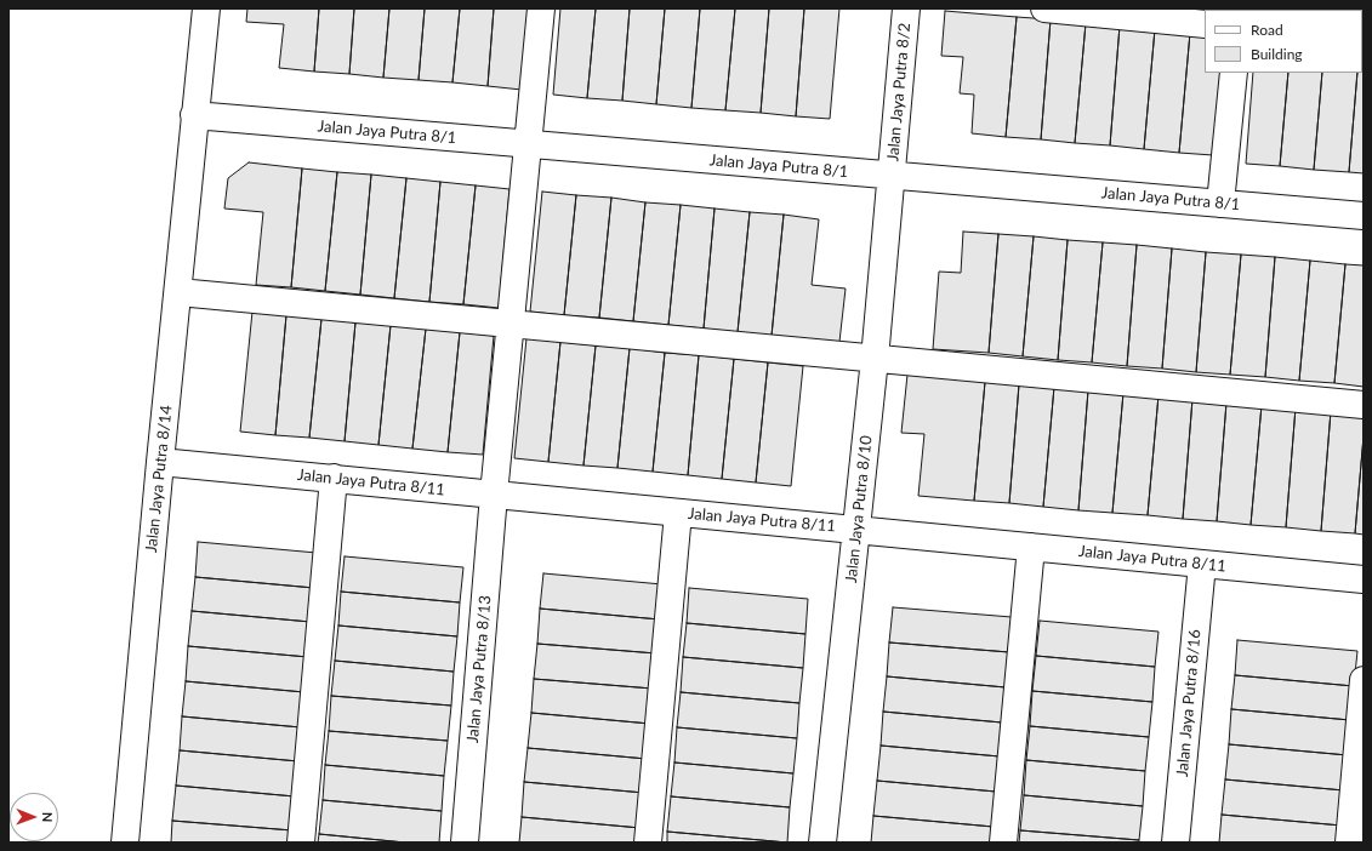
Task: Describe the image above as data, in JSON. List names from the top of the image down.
{
  "streets": {
    "street": [
      "Jalan Jaya Putra 8/2",
      "Jalan Jaya Putra 8/1",
      "Jalan Jaya Putra 8/14",
      "Jalan Jaya Putra 8/11",
      "Jalan Jaya Putra 8/10",
      "Jalan Jaya Putra 8/13",
      "Jalan Jaya Putra 8/16"
    ]
  },
  "crossings": [
    ["Jalan Jaya Putra 8/2", "Jalan Jaya Putra 8/1"],
    ["Jalan Jaya Putra 8/2", "Jalan Jaya Putra 8/10"],
    ["Jalan Jaya Putra 8/1", "Jalan Jaya Putra 8/14"],
    ["Jalan Jaya Putra 8/1", "Jalan Jaya Putra 8/10"],
    ["Jalan Jaya Putra 8/1", "Jalan Jaya Putra 8/13"],
    ["Jalan Jaya Putra 8/14", "Jalan Jaya Putra 8/11"],
    ["Jalan Jaya Putra 8/11", "Jalan Jaya Putra 8/10"],
    ["Jalan Jaya Putra 8/11", "Jalan Jaya Putra 8/13"],
    ["Jalan Jaya Putra 8/11", "Jalan Jaya Putra 8/16"]
  ],
  "legend": ["Road", "Building"],
  "north": "right"
}
